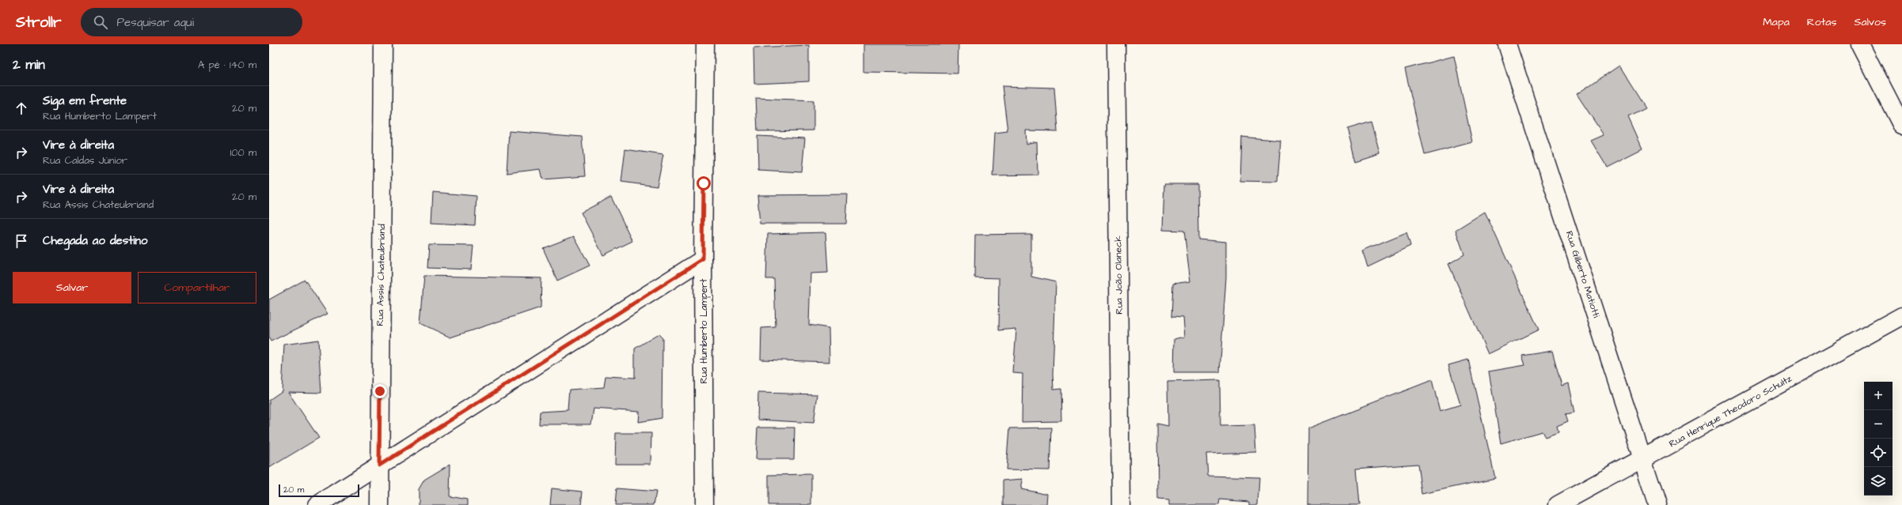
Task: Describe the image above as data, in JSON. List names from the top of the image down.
{
  "streets": {
    "street": [
      "Rua Gilberto Matiotti",
      "Rua Assis Chateubriand",
      "Rua João Olaneck",
      "Rua Humberto Lampert",
      "Rua Henrique Theodoro Schultz"
    ]
  },
  "crossings": [
    ["Rua Gilberto Matiotti", "Rua Henrique Theodoro Schultz"]
  ],
  "scale_bar": "20 m",
  "page": {
    "header": "Strollr",
    "search": "Pesquisar aqui",
    "nav": ["Mapa", "Rotas", "Salvos"],
    "heading": ["2 min", "A pé · 140 m"],
    "list": [
      ["Siga em frente", "Rua Humberto Lampert", "20 m"],
      ["Vire à direita", "Rua Caldas Júnior", "100 m"],
      ["Vire à direita", "Rua Assis Chateubriand", "20 m"],
      "Chegada ao destino"
    ],
    "buttons": ["Salvar", "Compartilhar"],
    "map_buttons": ["+", "−"],
    "scale": "20 m"
  }
}
